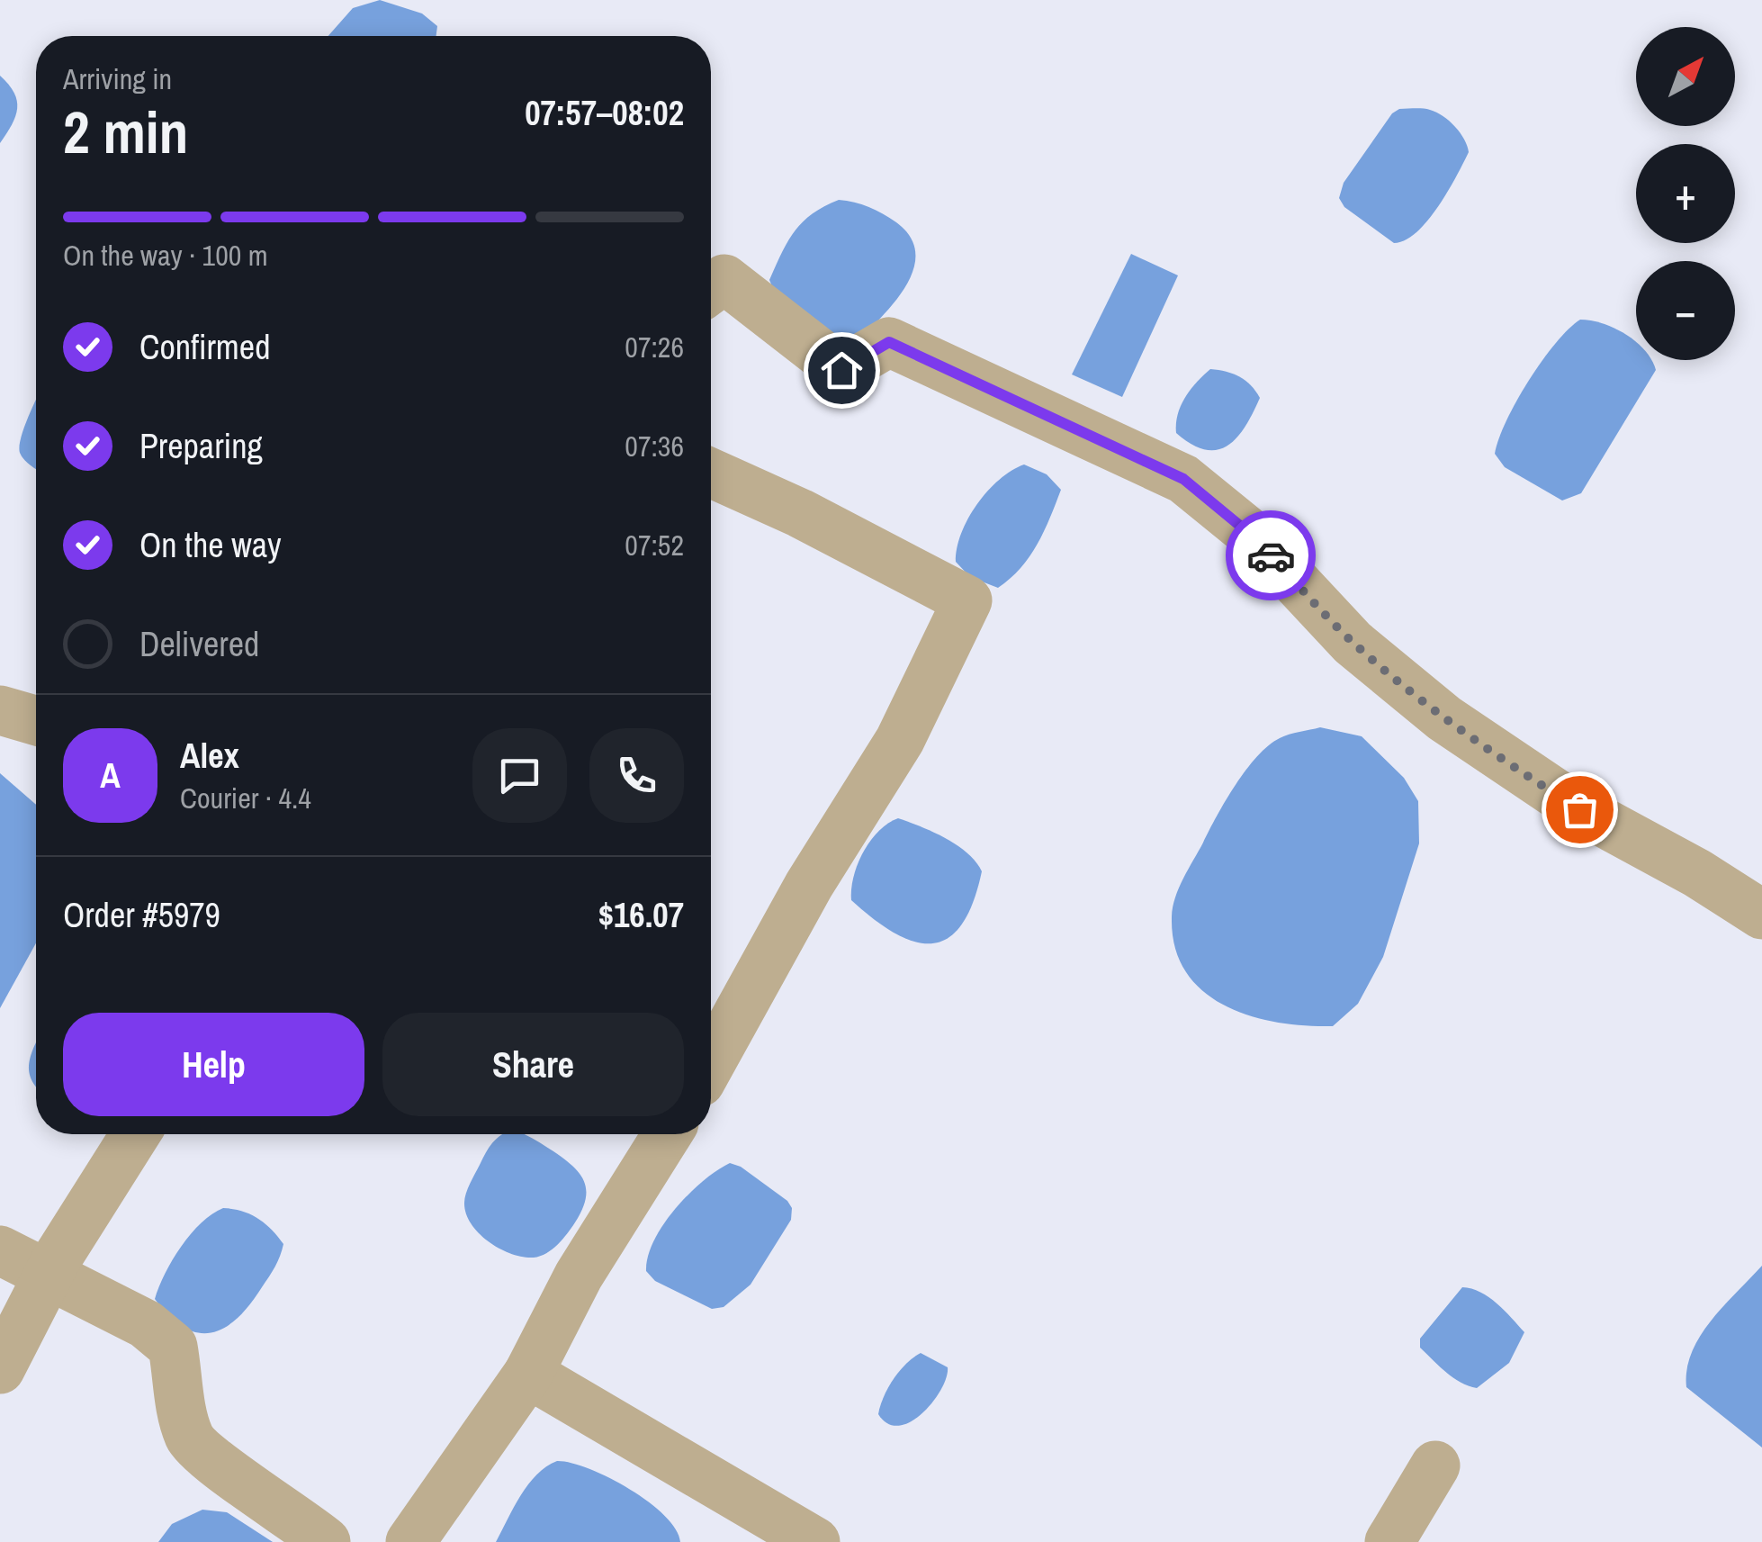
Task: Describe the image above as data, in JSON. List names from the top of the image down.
{
  "north": "top right",
  "page": {
    "map_buttons": ["+", "−"],
    "heading": ["2 min", "Arriving in", "07:57–08:02"],
    "panel": [
      "Alex",
      "Courier · 4.4",
      "Order #5979",
      "$16.07"
    ],
    "bar": "On the way · 100 m",
    "list": [
      ["Confirmed", "07:26"],
      ["Preparing", "07:36"],
      ["On the way", "07:52"],
      "Delivered"
    ],
    "round": "A",
    "buttons": ["Help", "Share"]
  }
}
